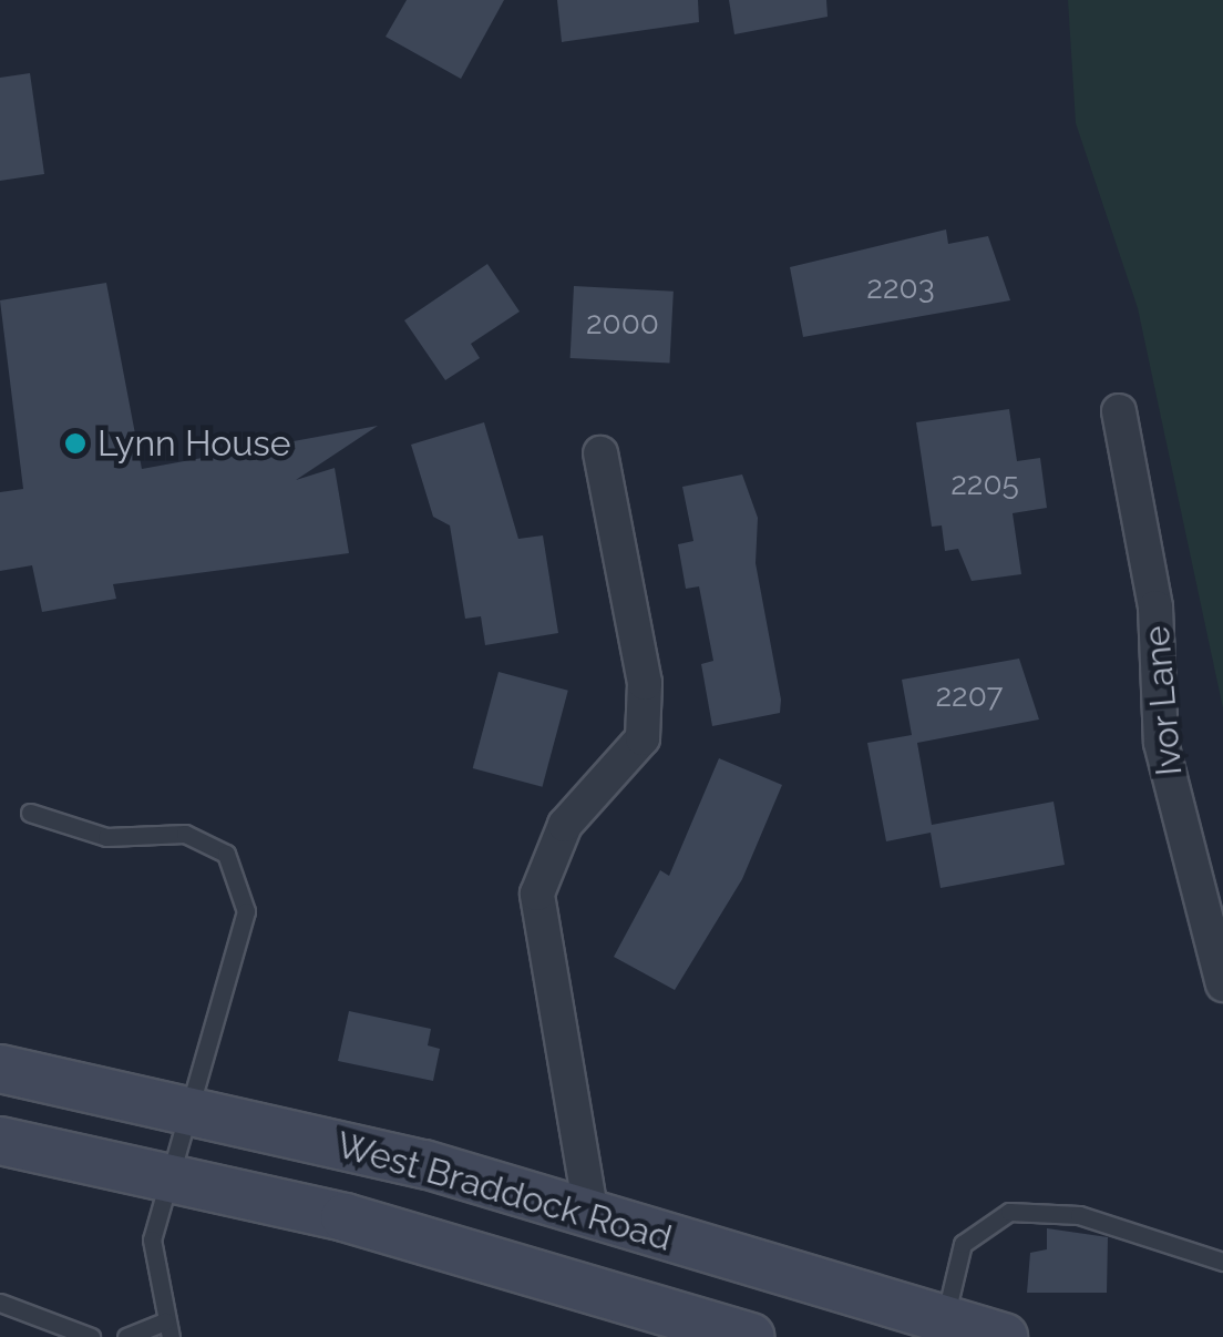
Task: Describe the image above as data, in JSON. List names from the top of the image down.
{
  "streets": {
    "main road": ["West Braddock Road"],
    "street": ["Ivor Lane"]
  },
  "places": ["Lynn House"],
  "house_numbers": [
    "2203",
    "2000",
    "2205",
    "2207"
  ]
}
